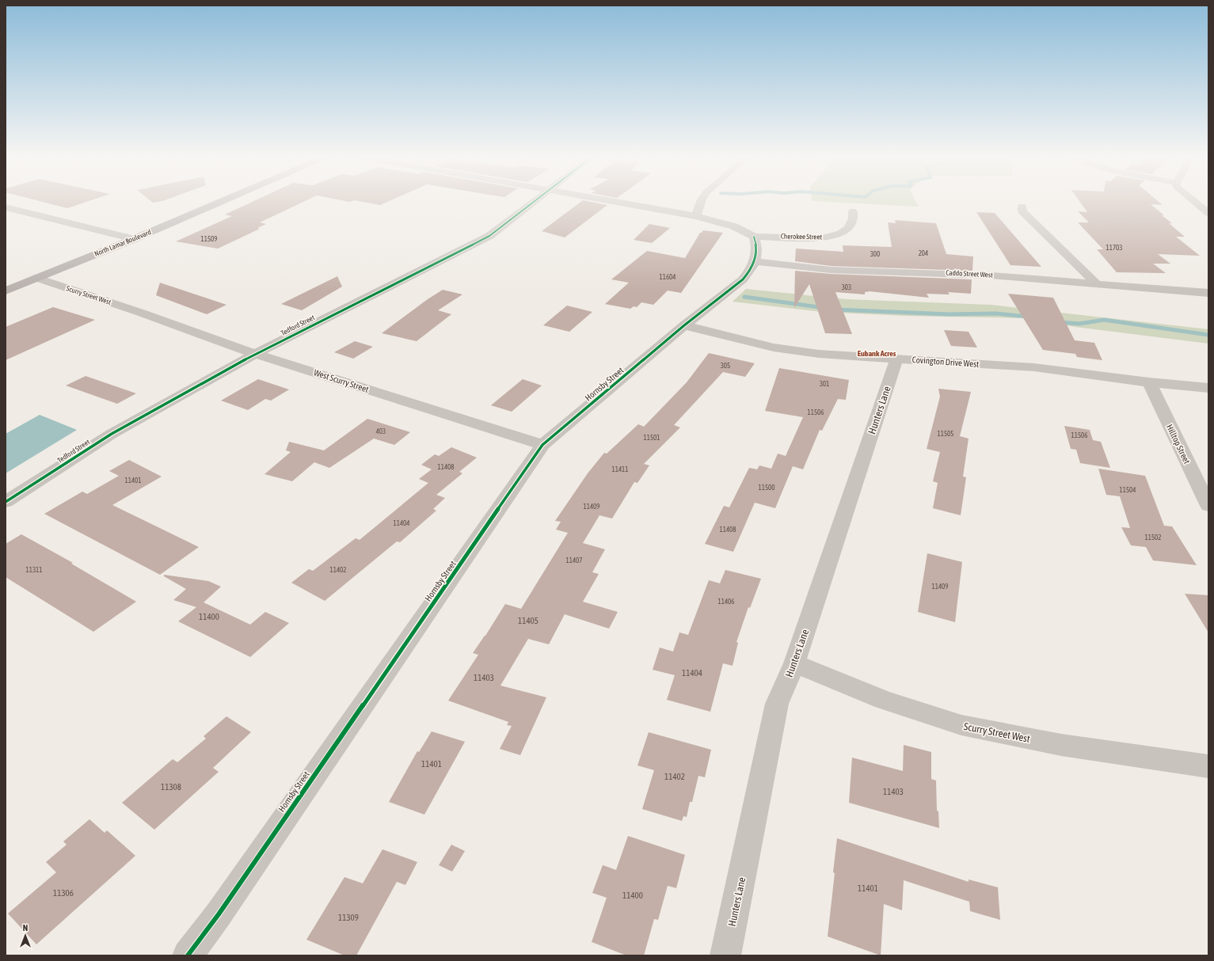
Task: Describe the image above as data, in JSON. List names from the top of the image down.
{
  "streets": {
    "main road": ["North Lamar Boulevard"],
    "street": [
      "Cherokee Street",
      "Caddo Street West",
      "Scurry Street West",
      "Tedford Street",
      "Covington Drive West",
      "West Scurry Street",
      "Hornsby Street",
      "Hunters Lane",
      "Hilltop Street"
    ]
  },
  "crossings": [
    ["North Lamar Boulevard", "Scurry Street West"],
    ["Caddo Street West", "Hornsby Street"],
    ["Scurry Street West", "West Scurry Street"],
    ["Scurry Street West", "Hunters Lane"],
    ["Tedford Street", "West Scurry Street"],
    ["Covington Drive West", "Hornsby Street"],
    ["Covington Drive West", "Hunters Lane"],
    ["Covington Drive West", "Hilltop Street"],
    ["West Scurry Street", "Hornsby Street"]
  ],
  "districts": ["Eubank Acres"],
  "house_numbers": [
    "11509",
    "11703",
    "204",
    "300",
    "11604",
    "303",
    "305",
    "301",
    "11506",
    "403",
    "11505",
    "11506",
    "11501",
    "11408",
    "11411",
    "11401",
    "11500",
    "11504",
    "11409",
    "11404",
    "11408",
    "11502",
    "11407",
    "11311",
    "11402",
    "11409",
    "11406",
    "11400",
    "11405",
    "11404",
    "11403",
    "11401",
    "11402",
    "11308",
    "11403",
    "11401",
    "11306",
    "11400",
    "11309"
  ],
  "north": "top"
}
